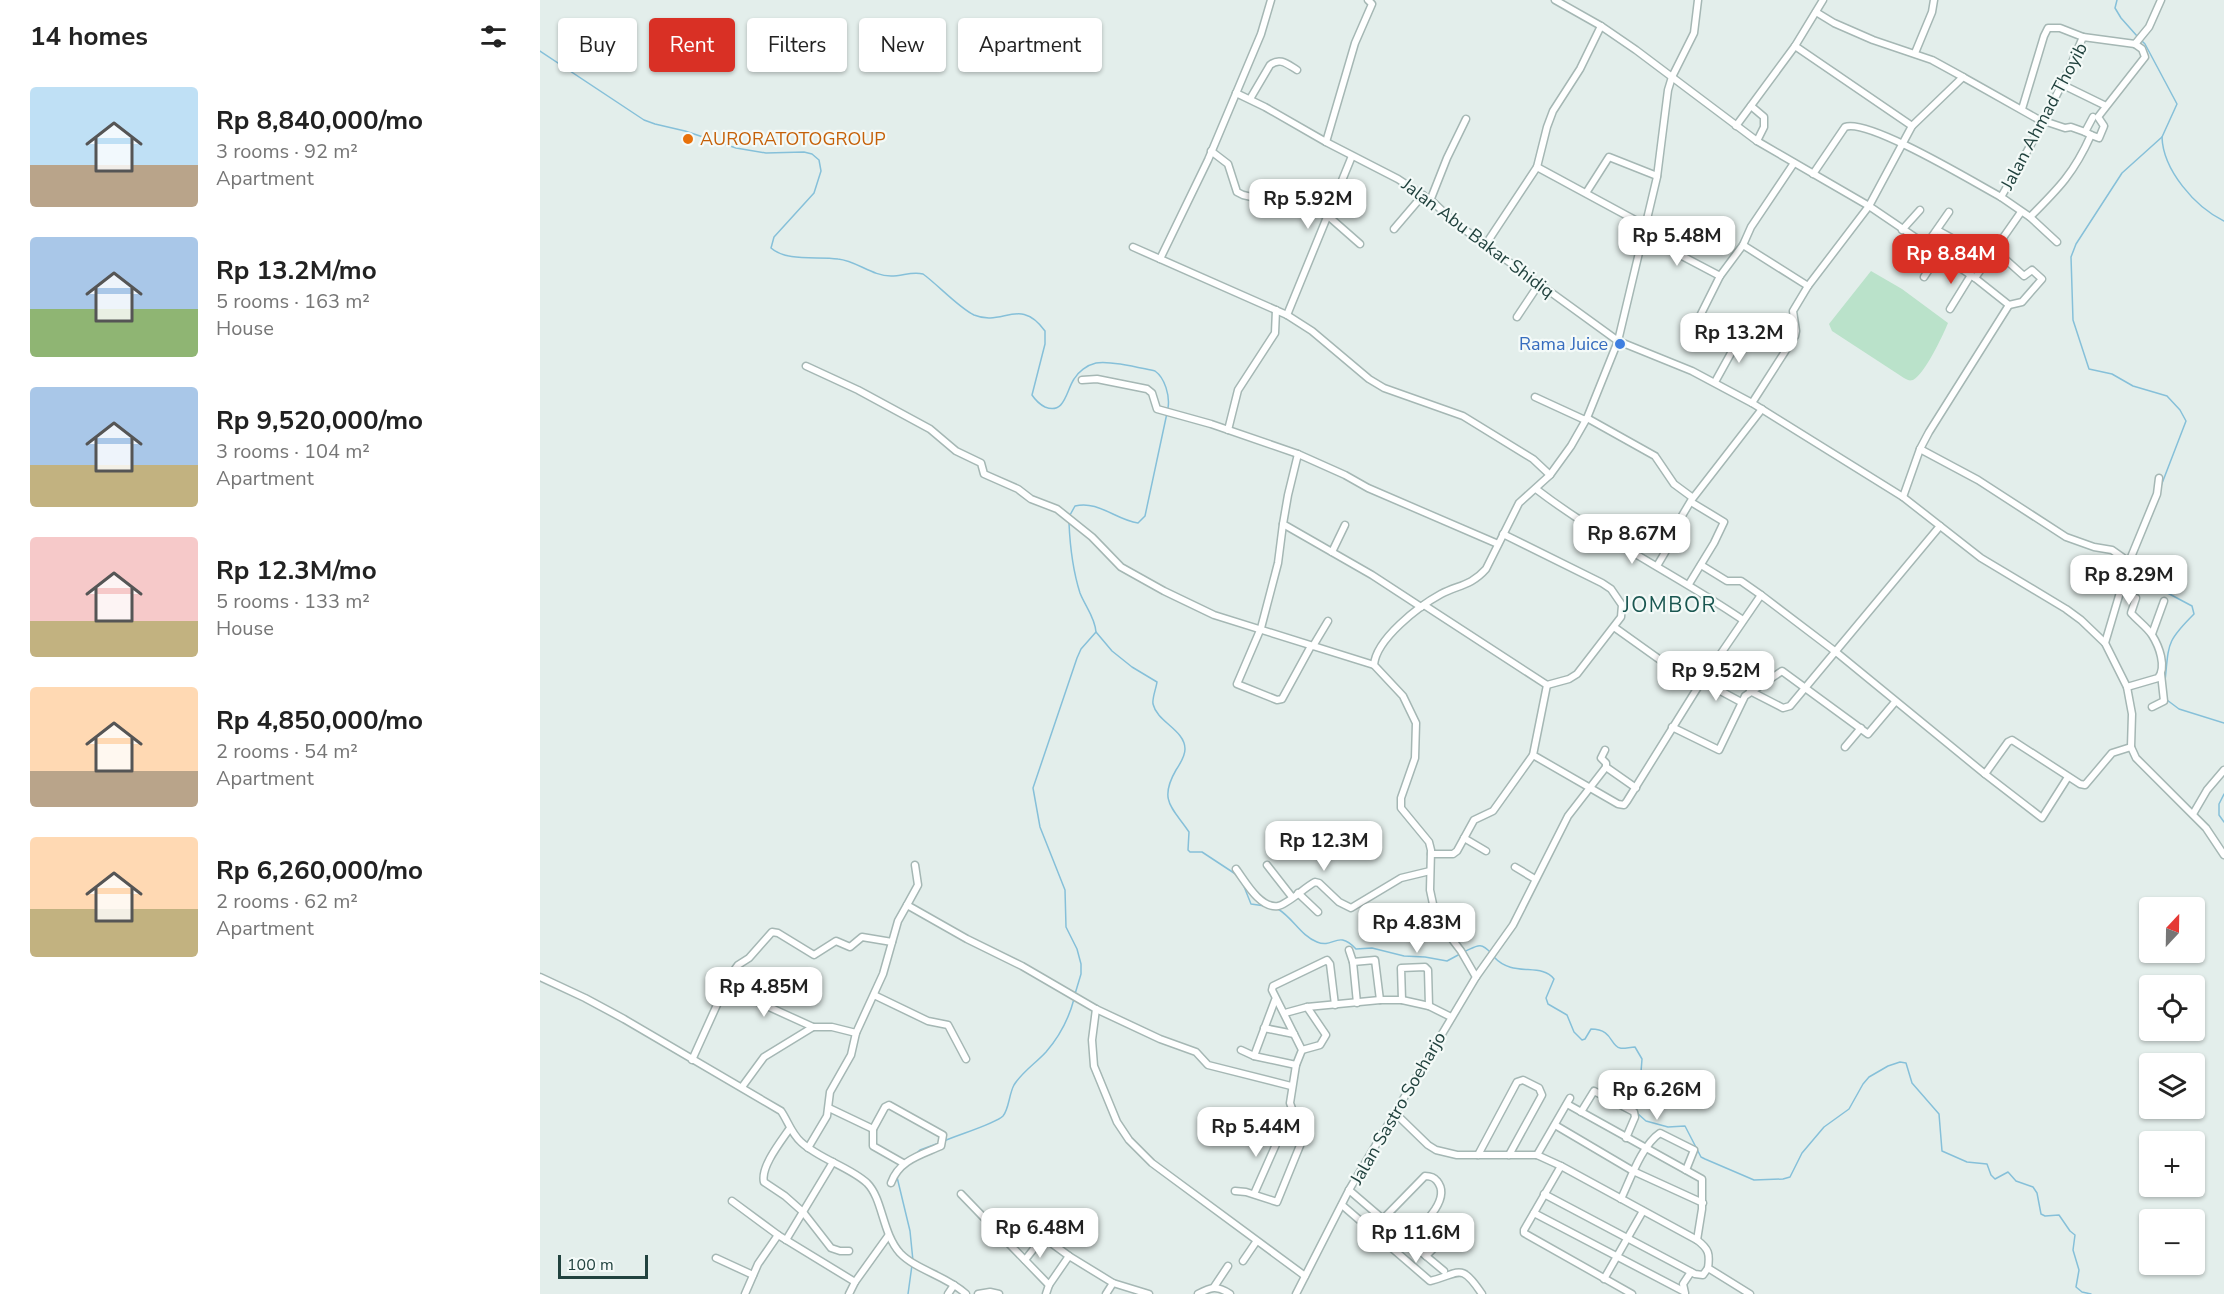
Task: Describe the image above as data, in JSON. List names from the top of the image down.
{
  "streets": {
    "street": ["Jalan Ahmad Thoyib", "Jalan Abu Bakar Shidiq", "Jalan Sastro Soeharjo"]
  },
  "districts": ["JOMBOR"],
  "places": ["AURORATOTOGROUP", "Rama Juice"],
  "scale_bar": "100 m",
  "north": "top",
  "page": {
    "heading": "14 homes",
    "chip": [
      "Buy",
      "Rent",
      "Filters",
      "New",
      "Apartment"
    ],
    "list": [
      {
        "name": "Rp 8,840,000/mo",
        "note": "3 rooms · 92 m² · Apartment"
      },
      {
        "name": "Rp 13.2M/mo",
        "note": "5 rooms · 163 m² · House"
      },
      {
        "name": "Rp 9,520,000/mo",
        "note": "3 rooms · 104 m² · Apartment"
      },
      {
        "name": "Rp 12.3M/mo",
        "note": "5 rooms · 133 m² · House"
      },
      {
        "name": "Rp 4,850,000/mo",
        "note": "2 rooms · 54 m² · Apartment"
      },
      {
        "name": "Rp 6,260,000/mo",
        "note": "2 rooms · 62 m² · Apartment"
      }
    ],
    "price": [
      "Rp 5.92M",
      "Rp 5.48M",
      "Rp 8.84M",
      "Rp 13.2M",
      "Rp 8.67M",
      "Rp 8.29M",
      "Rp 9.52M",
      "Rp 12.3M",
      "Rp 4.83M",
      "Rp 4.85M",
      "Rp 6.26M",
      "Rp 5.44M",
      "Rp 6.48M",
      "Rp 11.6M"
    ],
    "map_buttons": ["+", "−"],
    "scale": "100 m"
  }
}
